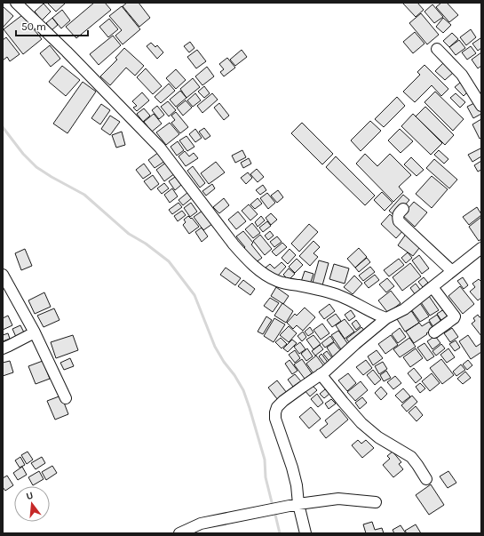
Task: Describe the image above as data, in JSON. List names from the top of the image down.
{
  "scale_bar": "50 m",
  "north": "top"
}
